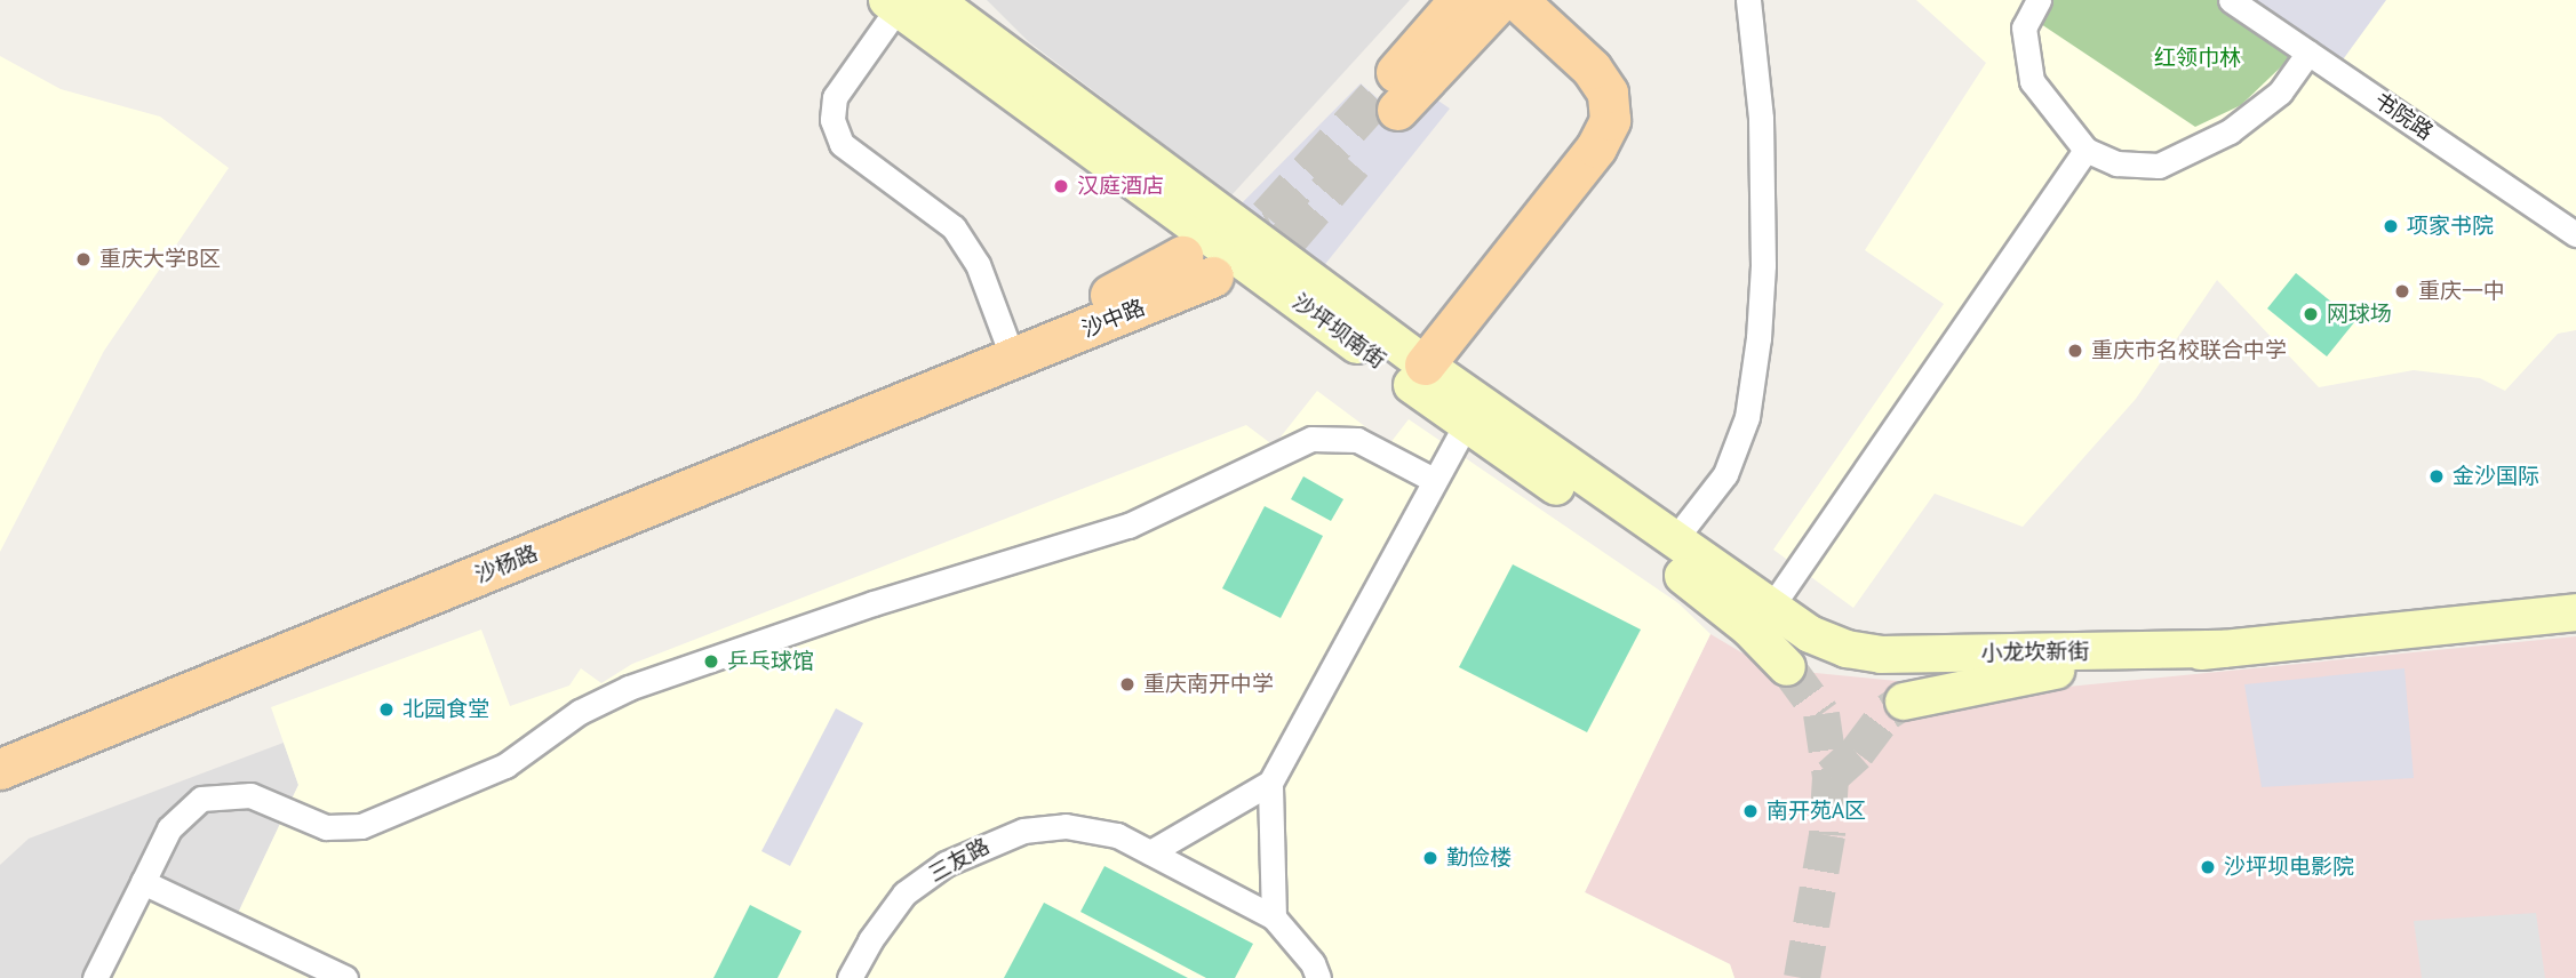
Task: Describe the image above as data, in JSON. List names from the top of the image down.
{
  "streets": {
    "main road": [
      "沙中路",
      "沙坪坝南街",
      "沙杨路",
      "小龙坎新街"
    ],
    "street": ["书院路", "三友路"]
  },
  "crossings": [
    ["沙中路", "沙杨路"],
    ["沙坪坝南街", "小龙坎新街"]
  ],
  "parks": ["红领巾林"],
  "places": [
    "汉庭酒店",
    "项家书院",
    "重庆大学B区",
    "重庆一中",
    "网球场",
    "重庆市名校联合中学",
    "金沙国际",
    "乒乓球馆",
    "重庆南开中学",
    "北园食堂",
    "南开苑A区",
    "勤俭楼",
    "沙坪坝电影院"
  ]
}
